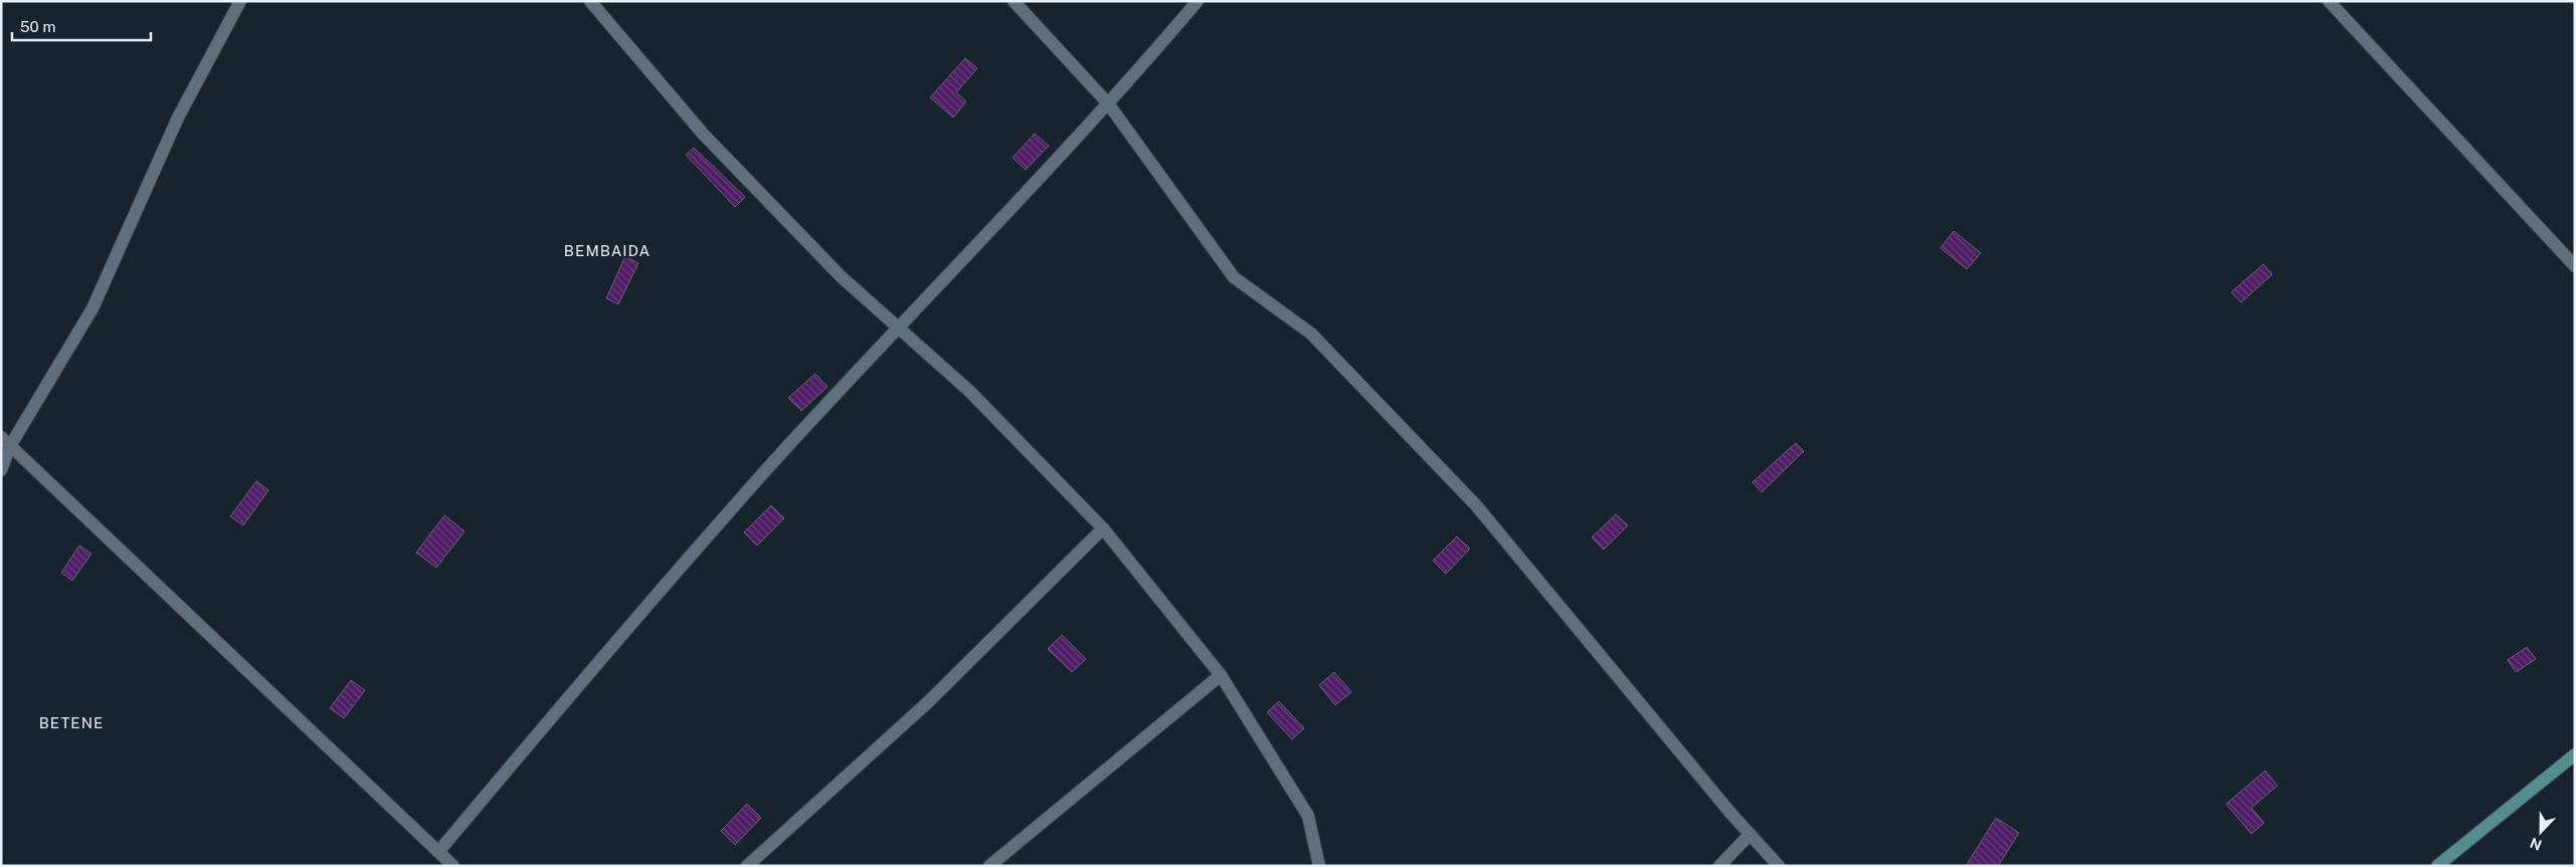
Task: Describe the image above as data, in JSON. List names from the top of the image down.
{
  "districts": ["BEMBAIDA", "BETENE"],
  "scale_bar": "50 m",
  "north": "bottom"
}
